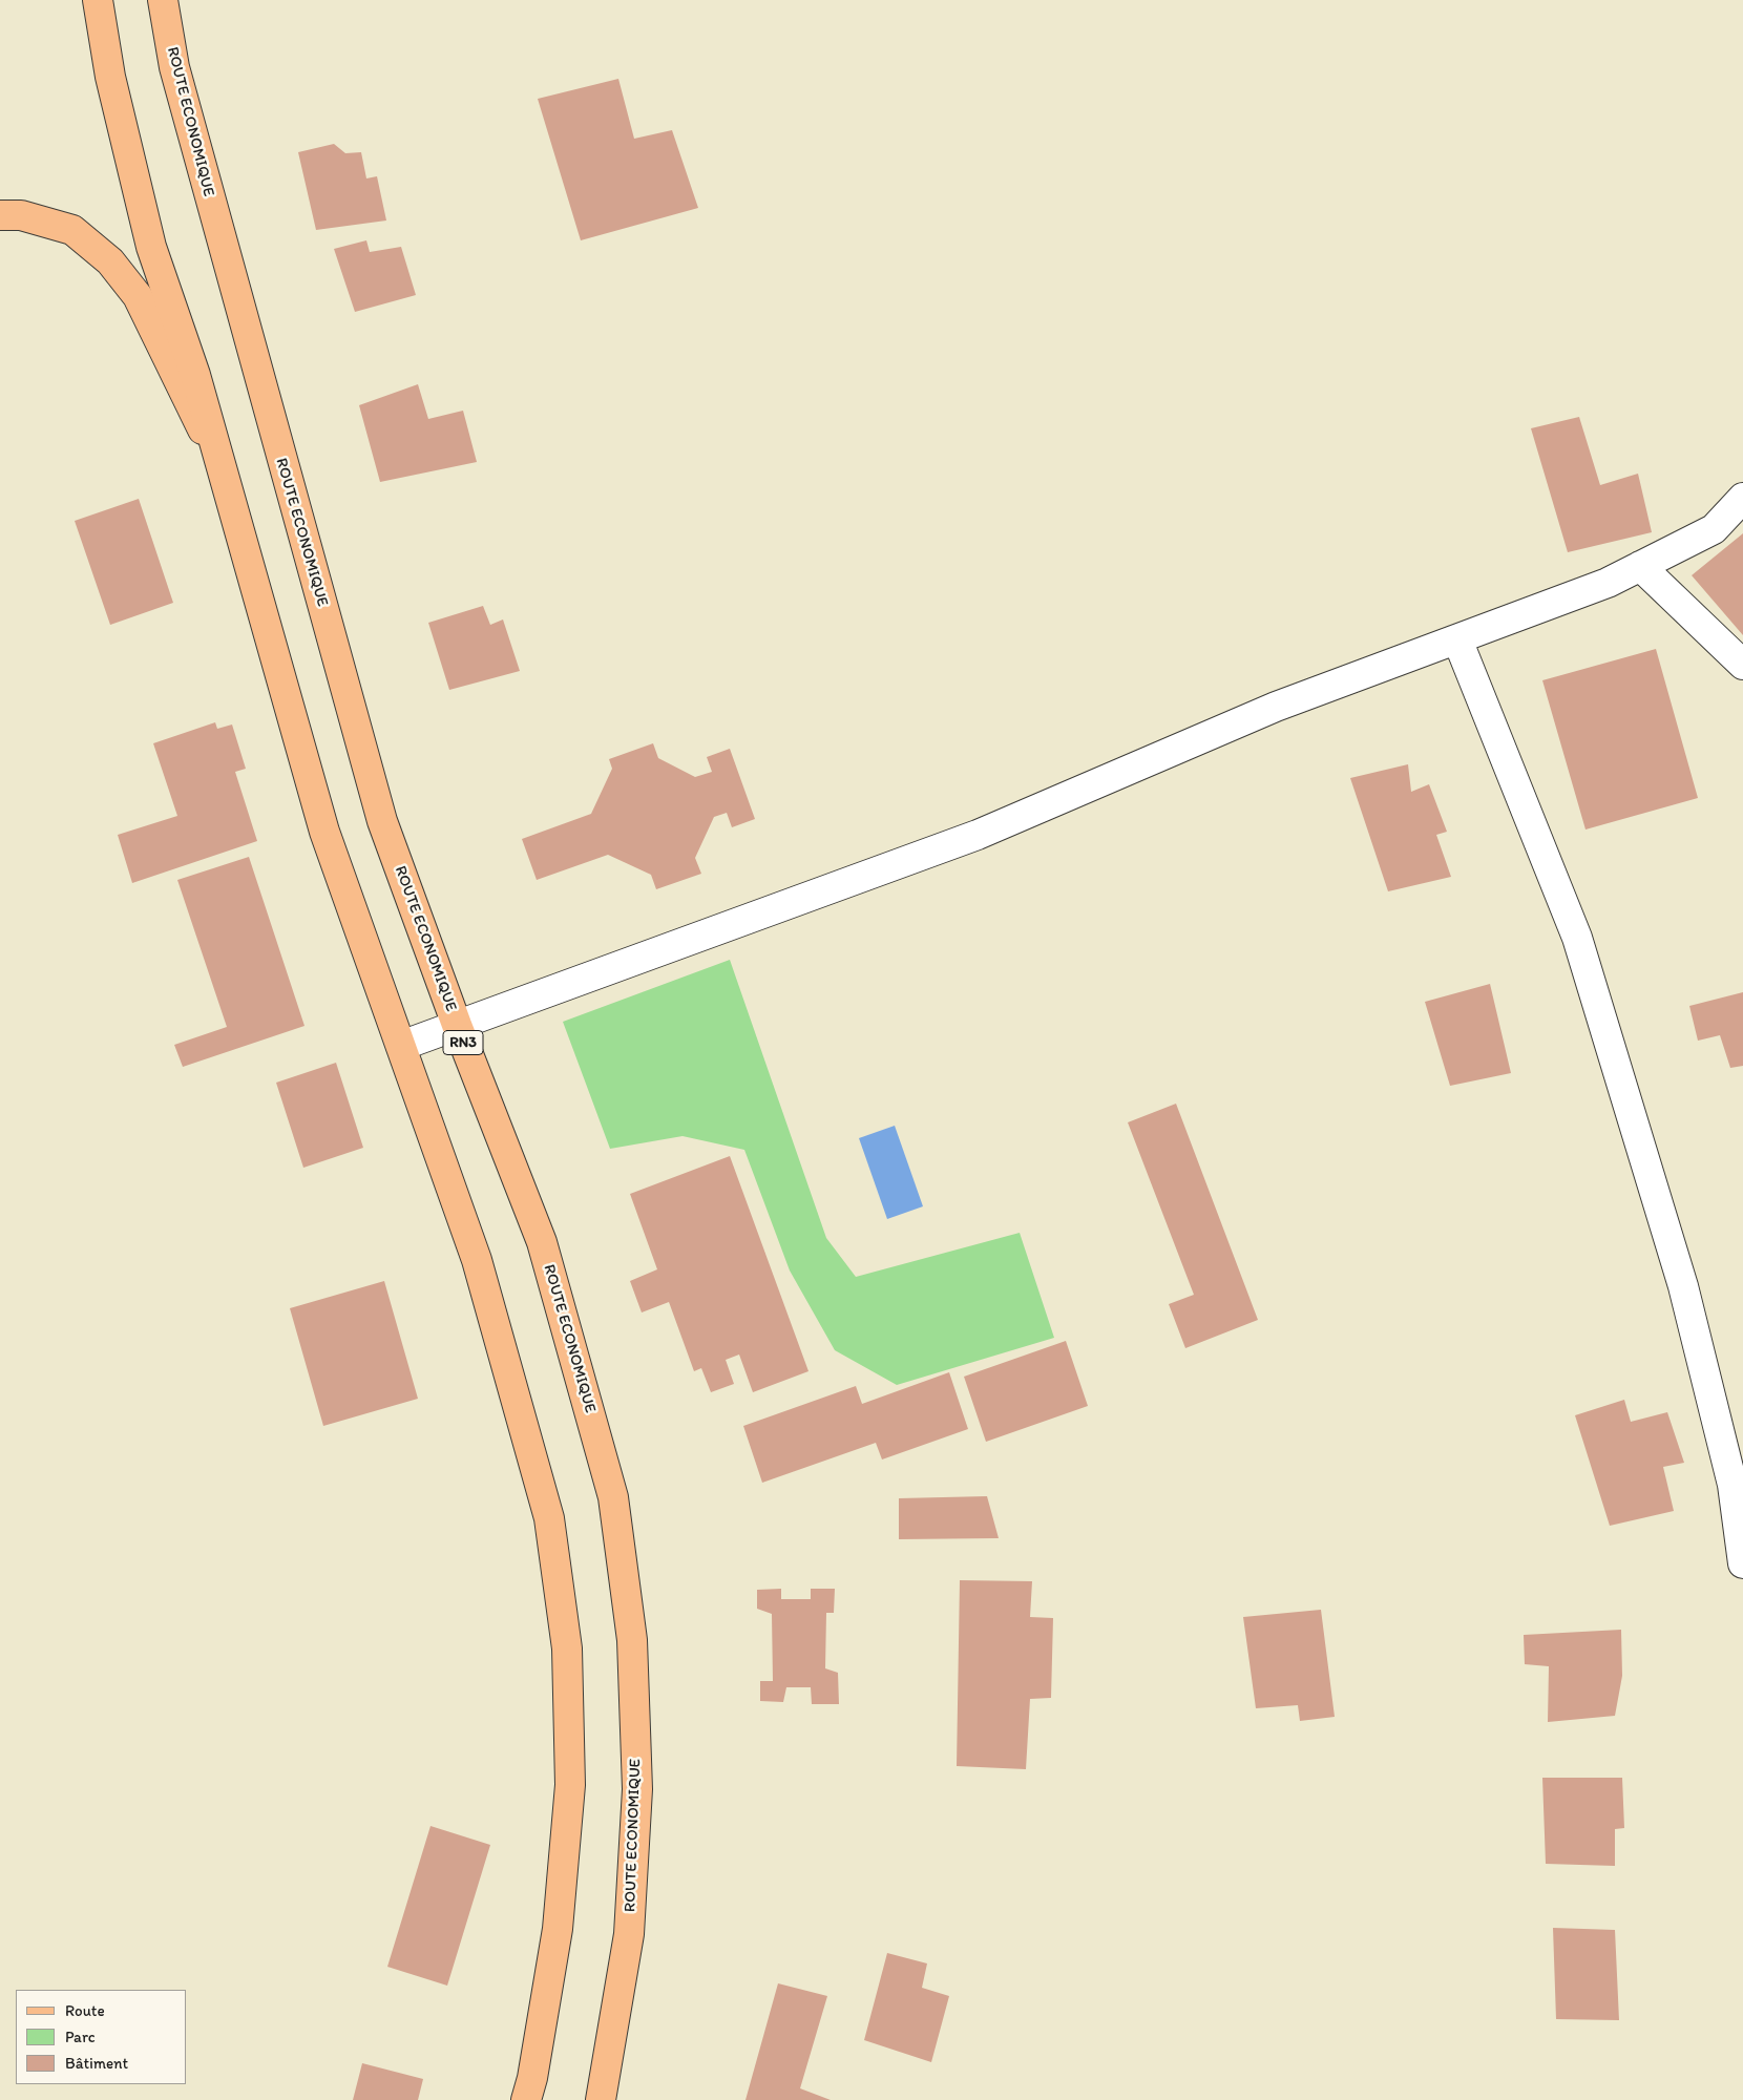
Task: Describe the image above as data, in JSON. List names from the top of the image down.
{
  "streets": {
    "main road": ["ROUTE ECONOMIQUE", "RN3"]
  },
  "legend": ["Route", "Parc", "Bâtiment"]
}
